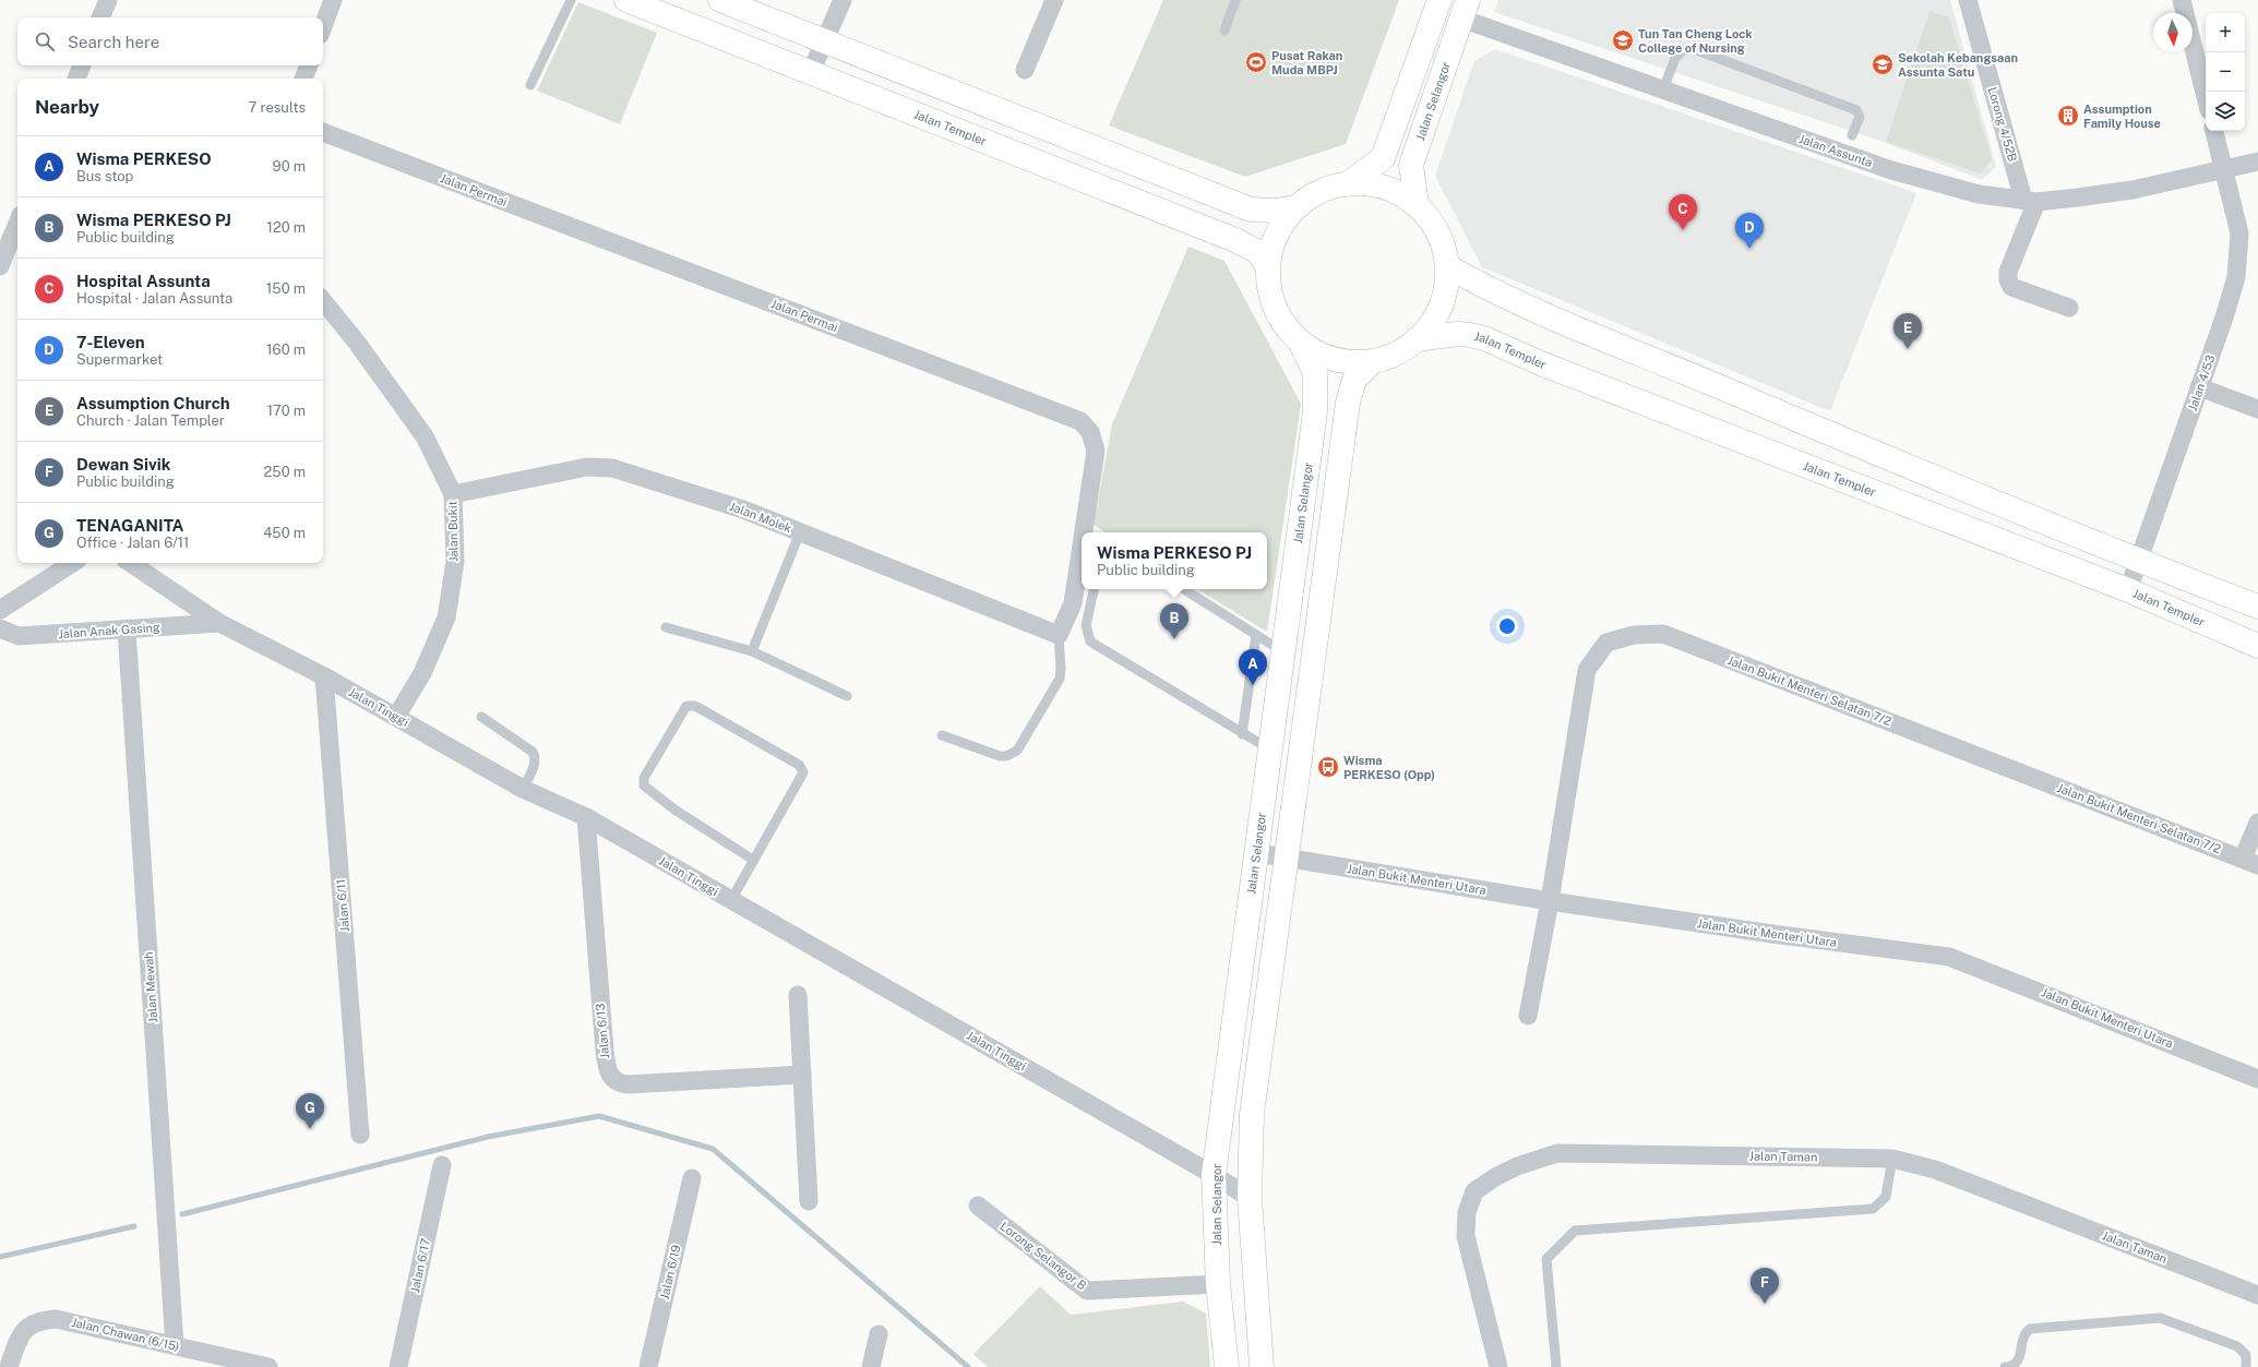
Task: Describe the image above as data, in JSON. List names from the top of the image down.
{
  "streets": {
    "main road": ["Jalan Selangor", "Jalan Templer"],
    "street": [
      "Lorong 4/52B",
      "Jalan Assunta",
      "Jalan Permai",
      "Jalan 4/53",
      "Jalan Molek",
      "Jalan Bukit",
      "Jalan Anak Gasing",
      "Jalan Bukit Menteri Selatan 7/2",
      "Jalan Tinggi",
      "Jalan Bukit Menteri Utara",
      "Jalan 6/11",
      "Jalan Mewah",
      "Jalan 6/13",
      "Jalan Taman",
      "Lorong Selangor B",
      "Jalan 6/17",
      "Jalan 6/19",
      "Jalan Chawan (6/15)"
    ]
  },
  "crossings": [
    ["Jalan Selangor", "Jalan Assunta"],
    ["Jalan Selangor", "Jalan Tinggi"],
    ["Jalan Selangor", "Jalan Bukit Menteri Utara"],
    ["Jalan Selangor", "Lorong Selangor B"],
    ["Lorong 4/52B", "Jalan Assunta"],
    ["Jalan Templer", "Jalan 4/53"],
    ["Jalan Assunta", "Jalan 4/53"],
    ["Jalan Permai", "Jalan Molek"],
    ["Jalan Molek", "Jalan Bukit"],
    ["Jalan Bukit", "Jalan Tinggi"],
    ["Jalan Anak Gasing", "Jalan Tinggi"],
    ["Jalan Anak Gasing", "Jalan Mewah"],
    ["Jalan Bukit Menteri Selatan 7/2", "Jalan Bukit Menteri Utara"],
    ["Jalan Tinggi", "Jalan 6/11"],
    ["Jalan Tinggi", "Jalan 6/13"],
    ["Jalan Mewah", "Jalan Chawan (6/15)"]
  ],
  "places": {
    "school or university": ["Tun Tan Cheng Lock College of Nursing", "Sekolah Kebangsaan Assunta Satu"],
    "sports": ["Pusat Rakan Muda MBPJ"],
    "building": ["Assumption Family House"],
    "bus stop": ["Wisma PERKESO (Opp)"]
  },
  "north": "bottom",
  "page": {
    "map_buttons": ["+", "−"],
    "search": "Search here",
    "heading": ["Nearby", "7 results"],
    "list": [
      {
        "mark": "A",
        "name": "Wisma PERKESO",
        "note": "Bus stop",
        "value": "90 m"
      },
      {
        "mark": "B",
        "name": "Wisma PERKESO PJ",
        "note": "Public building",
        "value": "120 m"
      },
      {
        "mark": "C",
        "name": "Hospital Assunta",
        "note": "Hospital · Jalan Assunta",
        "value": "150 m"
      },
      {
        "mark": "D",
        "name": "7-Eleven",
        "note": "Supermarket",
        "value": "160 m"
      },
      {
        "mark": "E",
        "name": "Assumption Church",
        "note": "Church · Jalan Templer",
        "value": "170 m"
      },
      {
        "mark": "F",
        "name": "Dewan Sivik",
        "note": "Public building",
        "value": "250 m"
      },
      {
        "mark": "G",
        "name": "TENAGANITA",
        "note": "Office · Jalan 6/11",
        "value": "450 m"
      }
    ],
    "pins": [
      "C",
      "D",
      "E",
      "B",
      "A",
      "G",
      "F"
    ],
    "popup": ["Wisma PERKESO PJ", "Public building"]
  }
}
